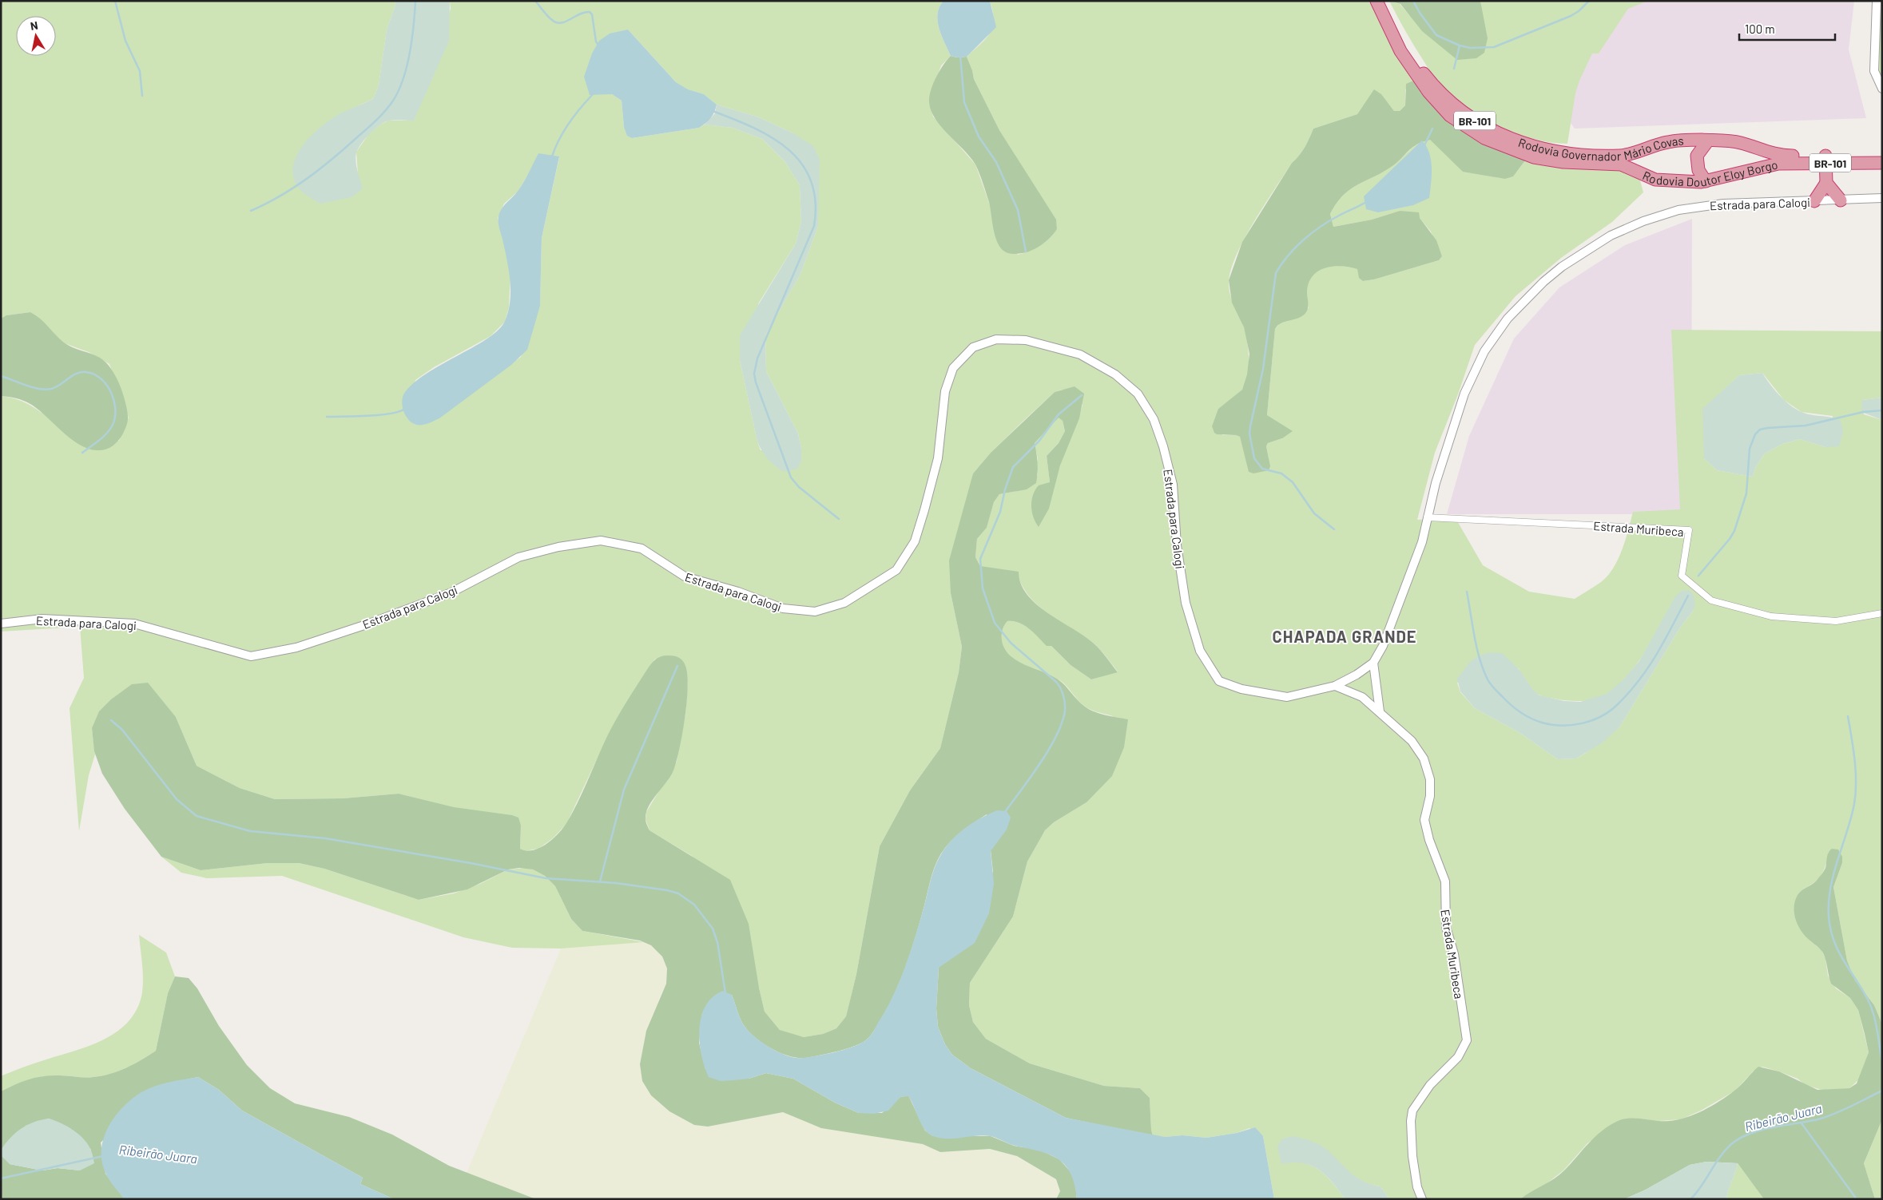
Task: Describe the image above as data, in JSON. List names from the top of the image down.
{
  "streets": {
    "highway": ["BR-101", "Rodovia Governador Mário Covas", "Rodovia Doutor Eloy Borgo"],
    "street": ["Estrada para Calogi", "Estrada Muribeca"]
  },
  "crossings": [
    ["Rodovia Governador Mário Covas", "Rodovia Doutor Eloy Borgo"],
    ["Estrada para Calogi", "Estrada Muribeca"]
  ],
  "districts": ["CHAPADA GRANDE"],
  "water": ["Ribeirão Juara"],
  "scale_bar": "100 m",
  "north": "top"
}
